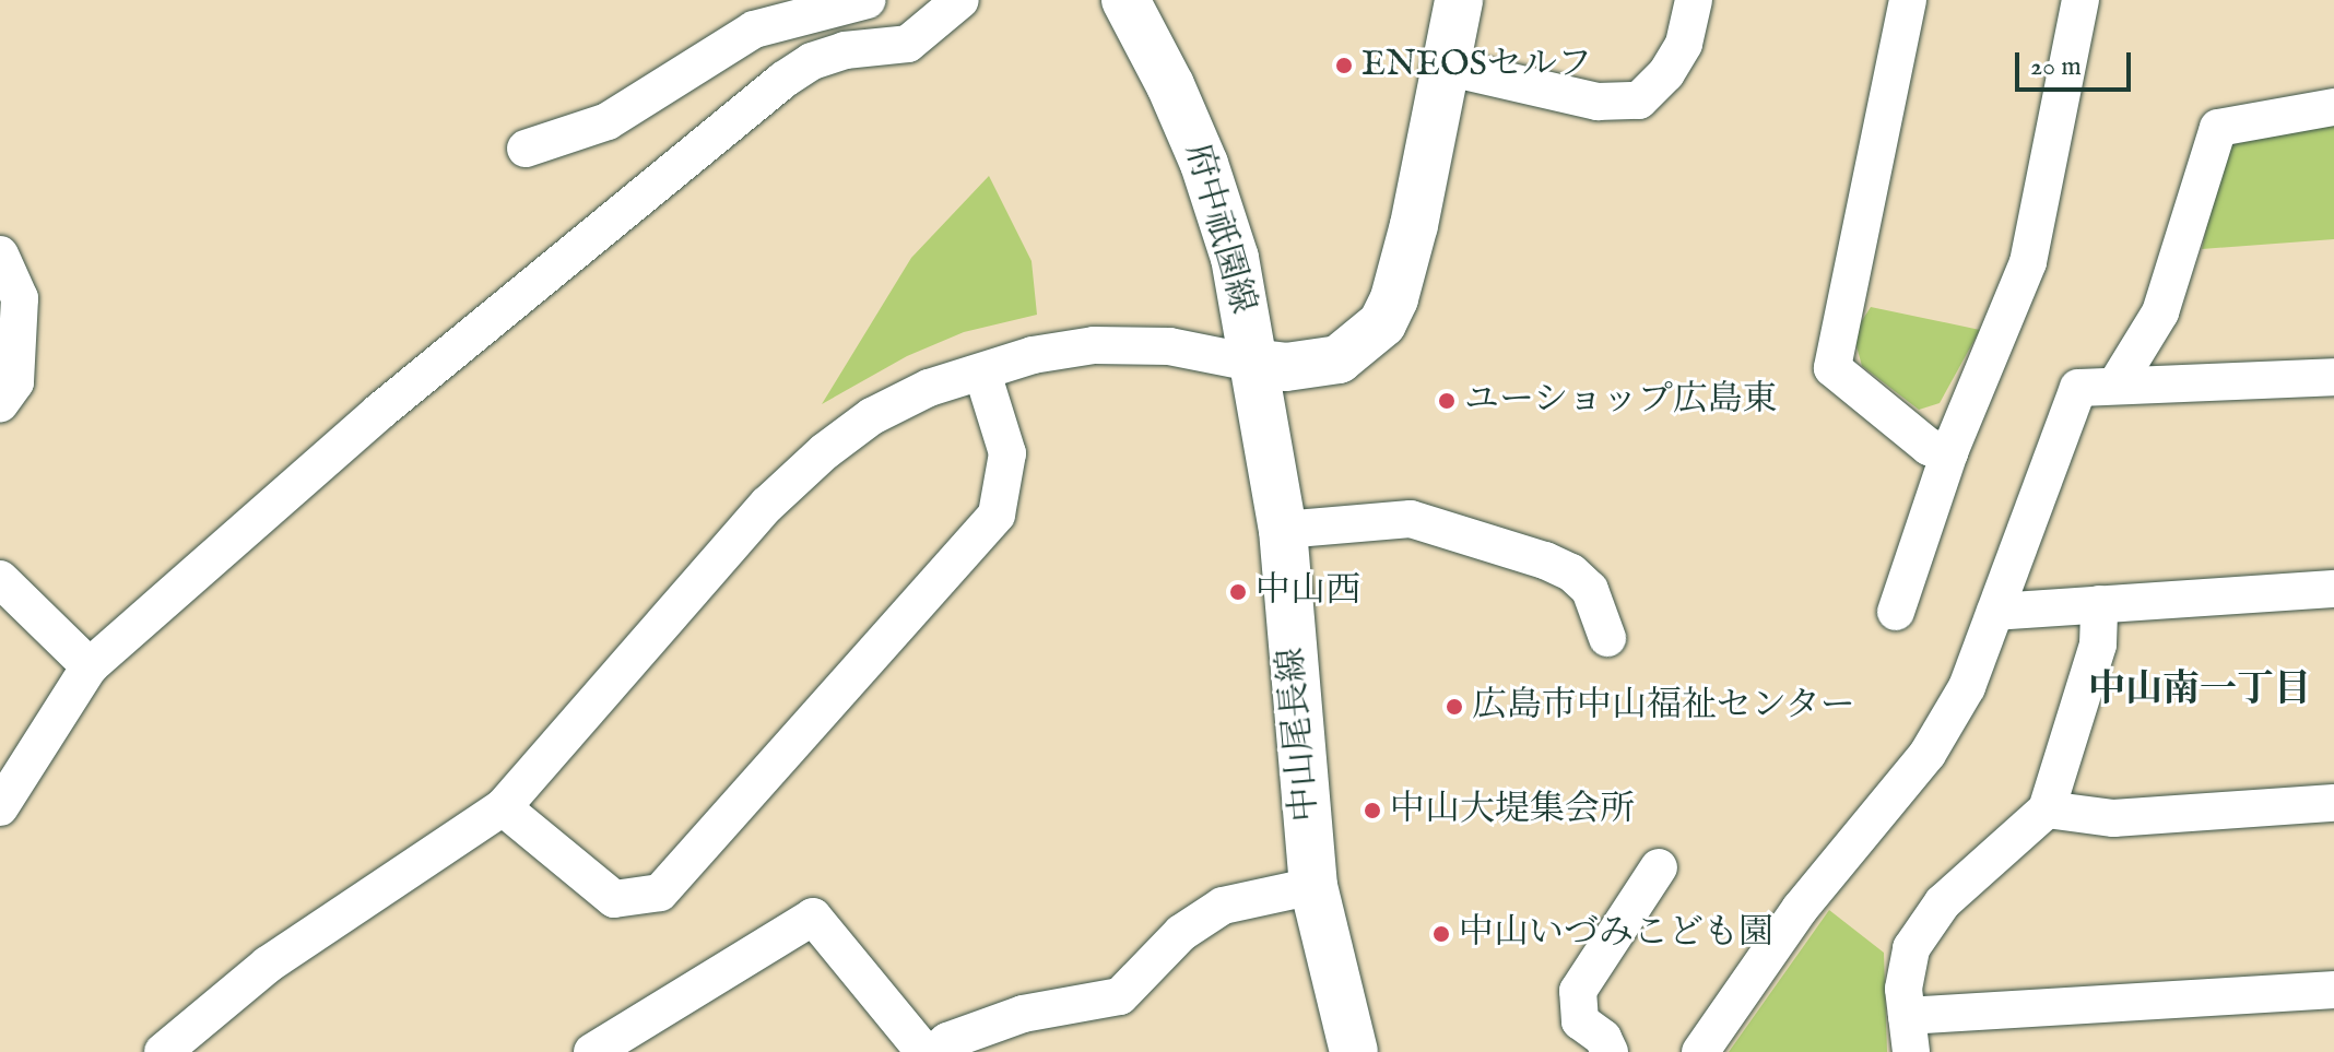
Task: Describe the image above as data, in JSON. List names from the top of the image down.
{
  "streets": {
    "main road": ["府中祇園線", "中山尾長線"]
  },
  "crossings": [
    ["府中祇園線", "中山尾長線"]
  ],
  "districts": ["中山南一丁目"],
  "places": [
    "ENEOSセルフ",
    "ユーショップ広島東",
    "中山西",
    "広島市中山福祉センター",
    "中山大堤集会所",
    "中山いづみこども園"
  ],
  "scale_bar": "20 m"
}
